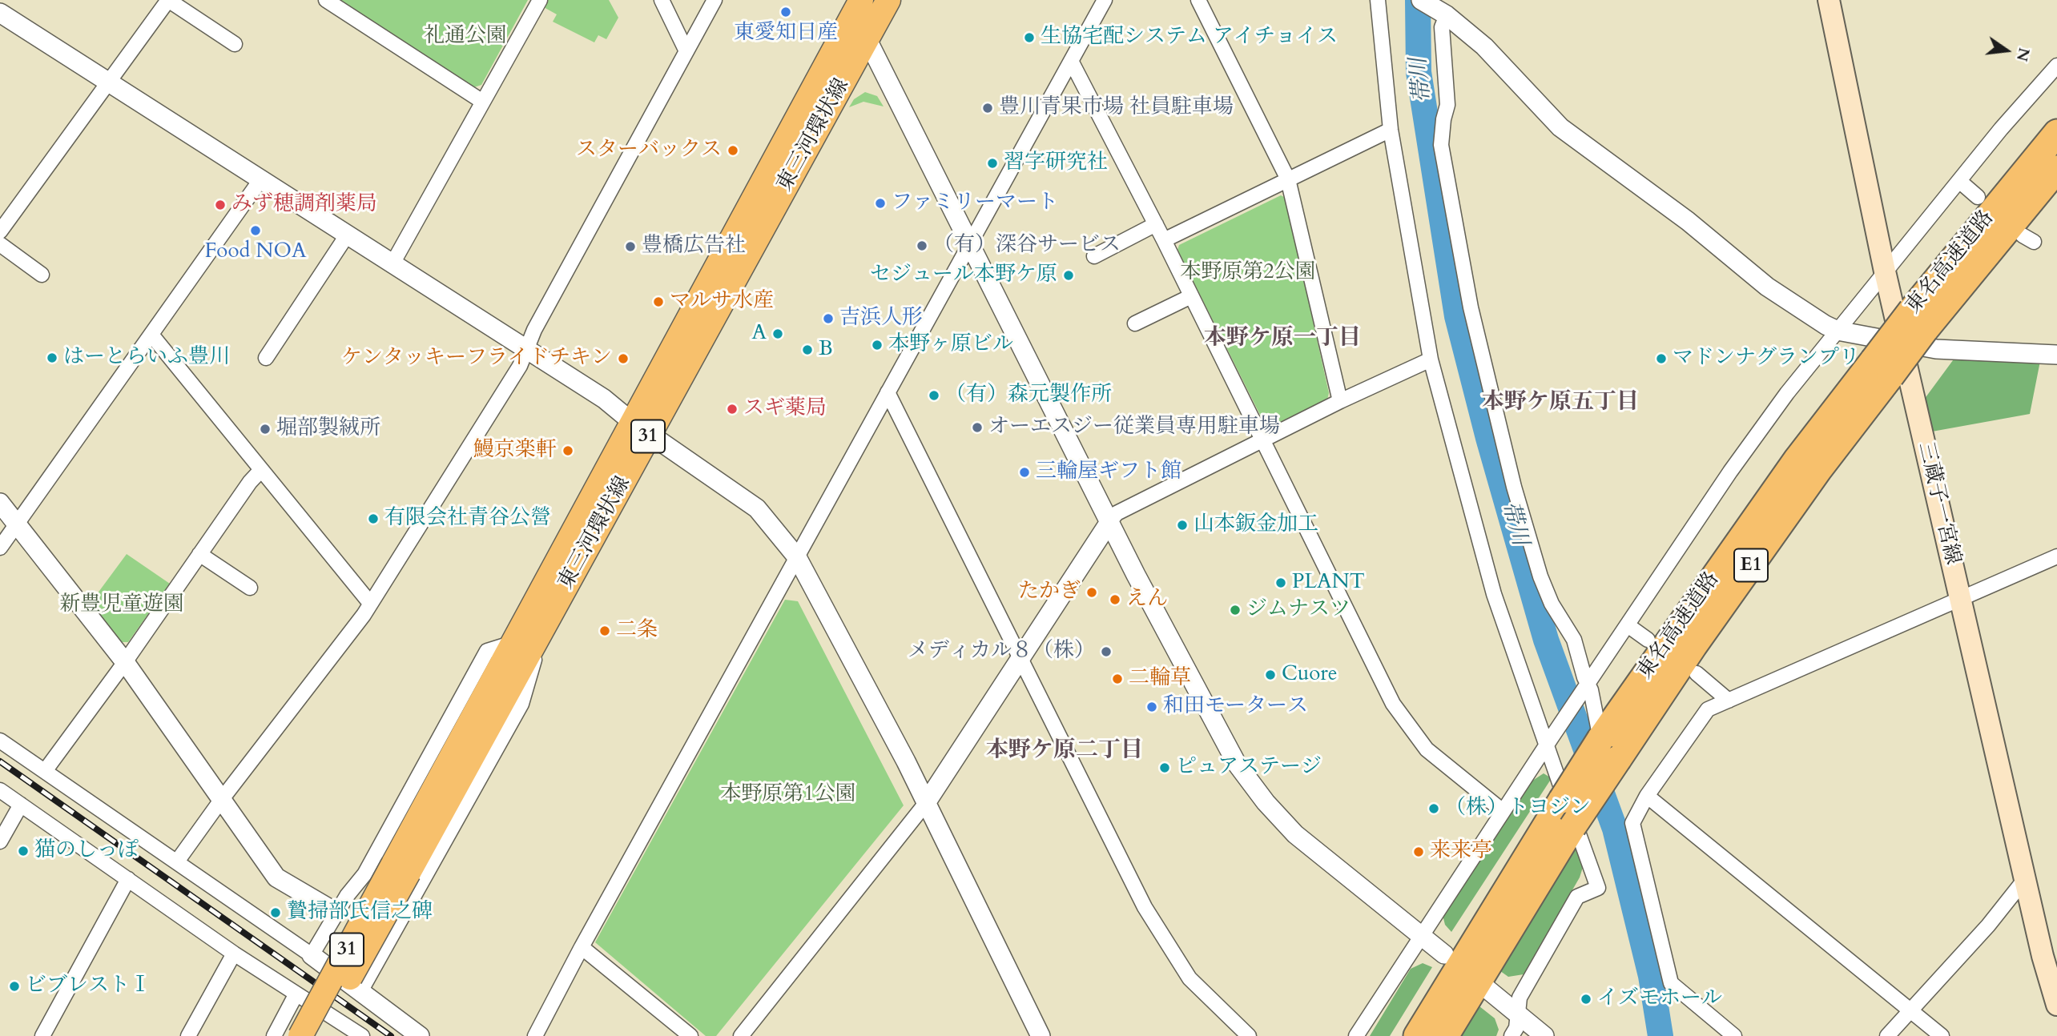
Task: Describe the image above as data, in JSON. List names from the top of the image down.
{
  "streets": {
    "highway": ["東名高速道路", "E1"],
    "main road": ["東三河環状線", "31", "三蔵子一宮線"]
  },
  "crossings": [
    ["東名高速道路", "三蔵子一宮線"]
  ],
  "districts": ["本野ケ原一丁目", "本野ケ原五丁目", "本野ケ原二丁目"],
  "water": ["帯川"],
  "parks": [
    "礼通公園",
    "本野原第2公園",
    "新豊児童遊園",
    "本野原第1公園"
  ],
  "places": [
    "東愛知日産",
    "生協宅配システム アイチョイス",
    "豊川青果市場 社員駐車場",
    "スターバックス",
    "習字研究社",
    "ファミリーマート",
    "みず穂調剤薬局",
    "Food NOA",
    "（有）深谷サービス",
    "豊橋広告社",
    "セジュール本野ケ原",
    "マルサ水産",
    "吉浜人形",
    "A",
    "本野ヶ原ビル",
    "B",
    "はーとらいふ豊川",
    "ケンタッキーフライドチキン",
    "マドンナグランプリ",
    "（有）森元製作所",
    "スギ薬局",
    "オーエスジー従業員専用駐車場",
    "堀部製絨所",
    "鰻京楽軒",
    "三輪屋ギフト館",
    "有限会社青谷公營",
    "山本鈑金加工",
    "PLANT",
    "たかぎ",
    "えん",
    "ジムナスツ",
    "二条",
    "メディカル８（株）",
    "Cuore",
    "二輪草",
    "和田モータース",
    "ピュアステージ",
    "（株）トヨジン",
    "猫のしっぽ",
    "来来亭",
    "贄掃部氏信之碑",
    "ビブレストⅠ",
    "イズモホール"
  ],
  "north": "right"
}
